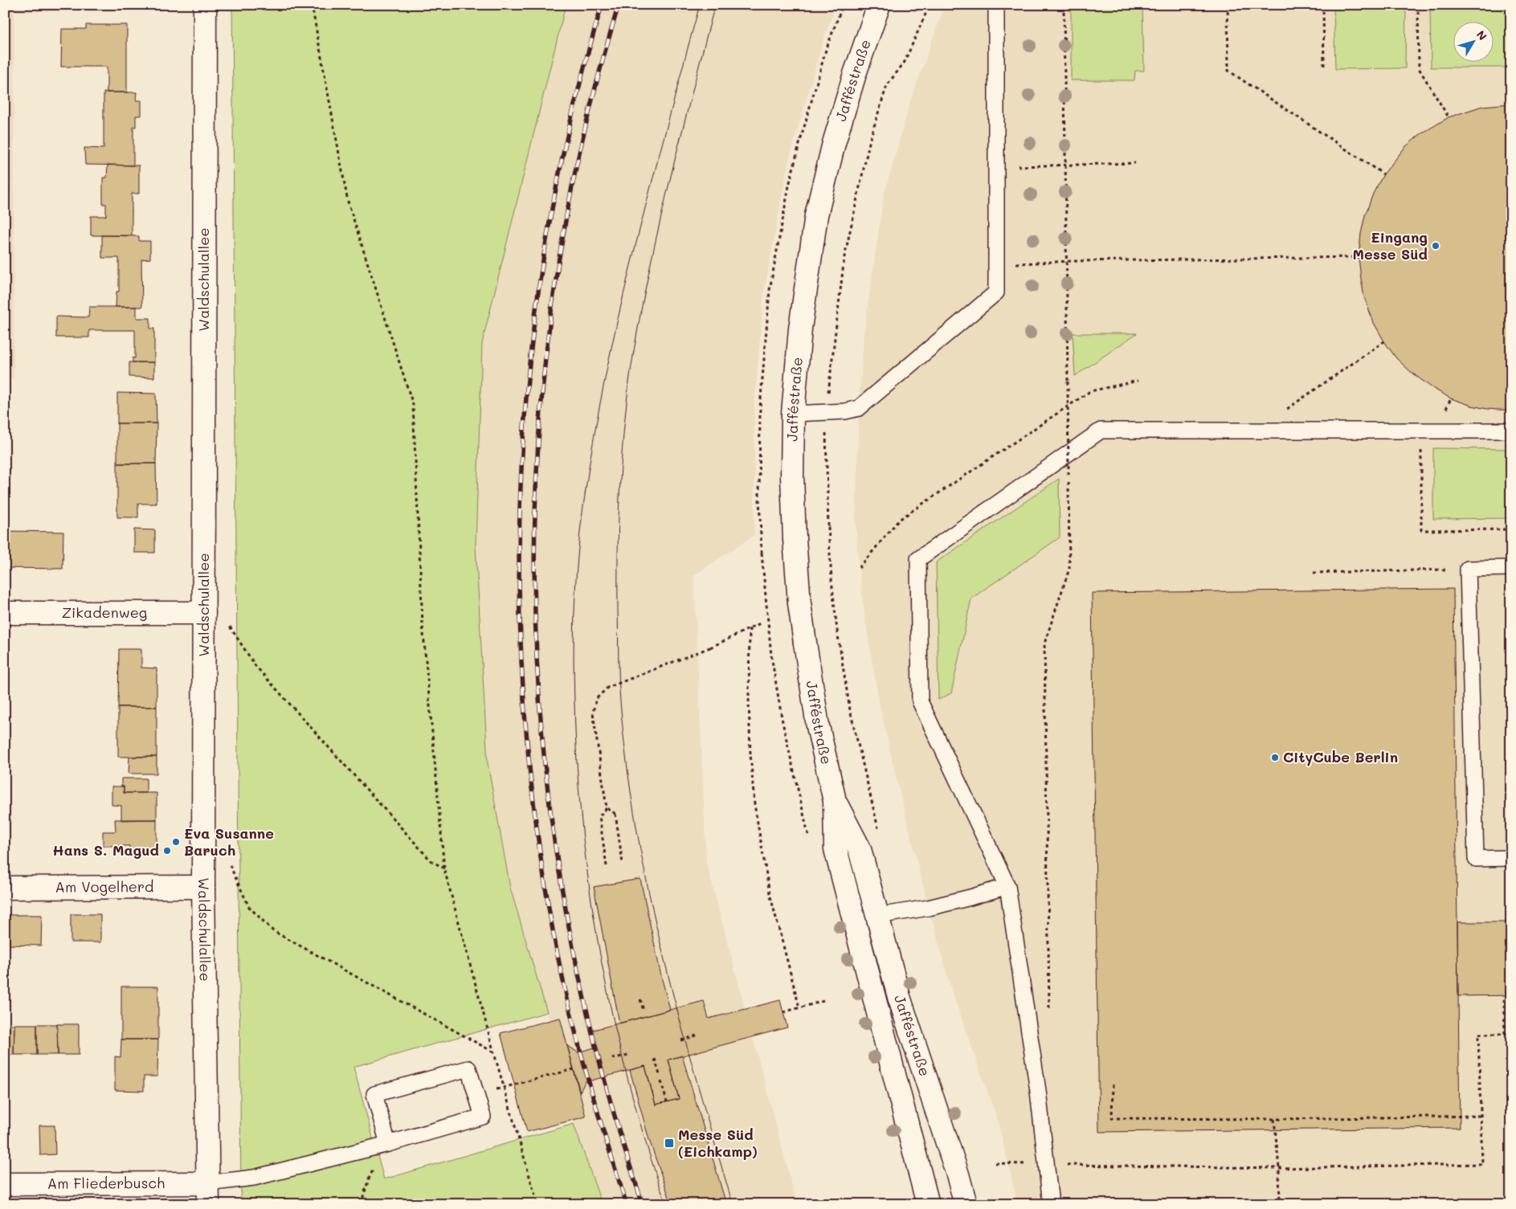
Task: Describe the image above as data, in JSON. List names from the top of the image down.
{
  "streets": {
    "street": [
      "Jafféstraße",
      "Waldschulallee",
      "Zikadenweg",
      "Am Vogelherd",
      "Am Fliederbusch"
    ]
  },
  "crossings": [
    ["Waldschulallee", "Zikadenweg"],
    ["Waldschulallee", "Am Vogelherd"],
    ["Waldschulallee", "Am Fliederbusch"]
  ],
  "places": {
    "other": [
      "Eingang Messe Süd",
      "CityCube Berlin",
      "Eva Susanne Baruch",
      "Hans S. Magud"
    ],
    "transit": ["Messe Süd (Eichkamp)"]
  },
  "north": "top right"
}
